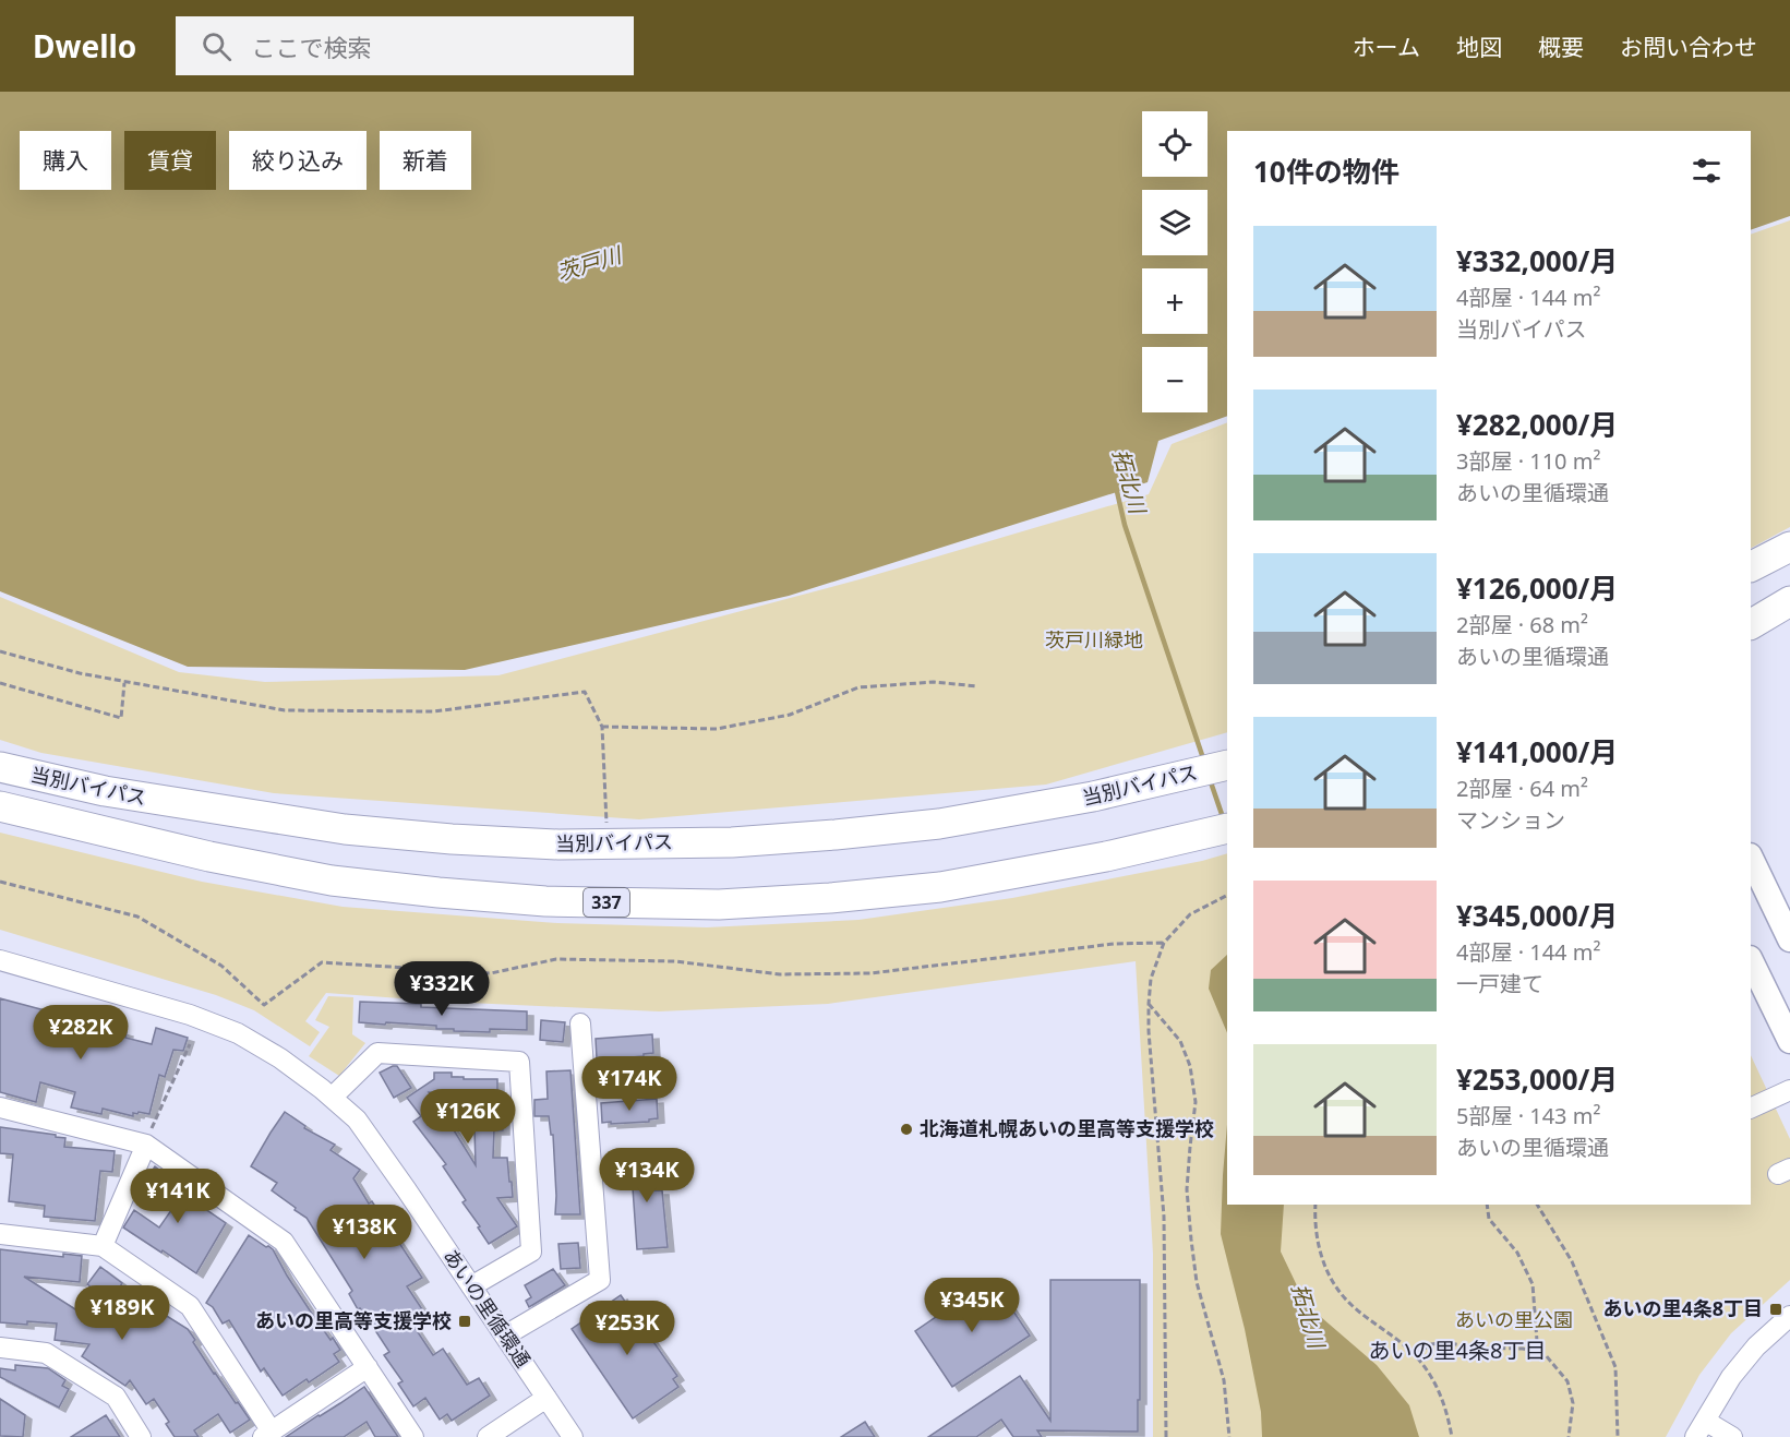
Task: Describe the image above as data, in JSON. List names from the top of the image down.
{
  "streets": {
    "highway": ["当別バイパス", "337"],
    "street": ["あいの里循環通"]
  },
  "districts": ["あいの里4条8丁目"],
  "water": ["茨戸川", "拓北川"],
  "parks": ["茨戸川緑地", "あいの里公園"],
  "places": {
    "other": ["北海道札幌あいの里高等支援学校"],
    "transit": ["あいの里4条8丁目", "あいの里高等支援学校"]
  },
  "page": {
    "header": "Dwello",
    "search": "ここで検索",
    "nav": [
      "ホーム",
      "地図",
      "概要",
      "お問い合わせ"
    ],
    "map_buttons": ["+", "−"],
    "chip": [
      "購入",
      "賃貸",
      "絞り込み",
      "新着"
    ],
    "heading": "10件の物件",
    "list": [
      {
        "name": "¥332,000/月",
        "note": "4部屋 · 144 m² · 当別バイパス"
      },
      {
        "name": "¥282,000/月",
        "note": "3部屋 · 110 m² · あいの里循環通"
      },
      {
        "name": "¥126,000/月",
        "note": "2部屋 · 68 m² · あいの里循環通"
      },
      {
        "name": "¥141,000/月",
        "note": "2部屋 · 64 m² · マンション"
      },
      {
        "name": "¥345,000/月",
        "note": "4部屋 · 144 m² · 一戸建て"
      },
      {
        "name": "¥253,000/月",
        "note": "5部屋 · 143 m² · あいの里循環通"
      }
    ],
    "price": [
      "¥332K",
      "¥282K",
      "¥174K",
      "¥126K",
      "¥134K",
      "¥141K",
      "¥138K",
      "¥345K",
      "¥189K",
      "¥253K"
    ]
  }
}
